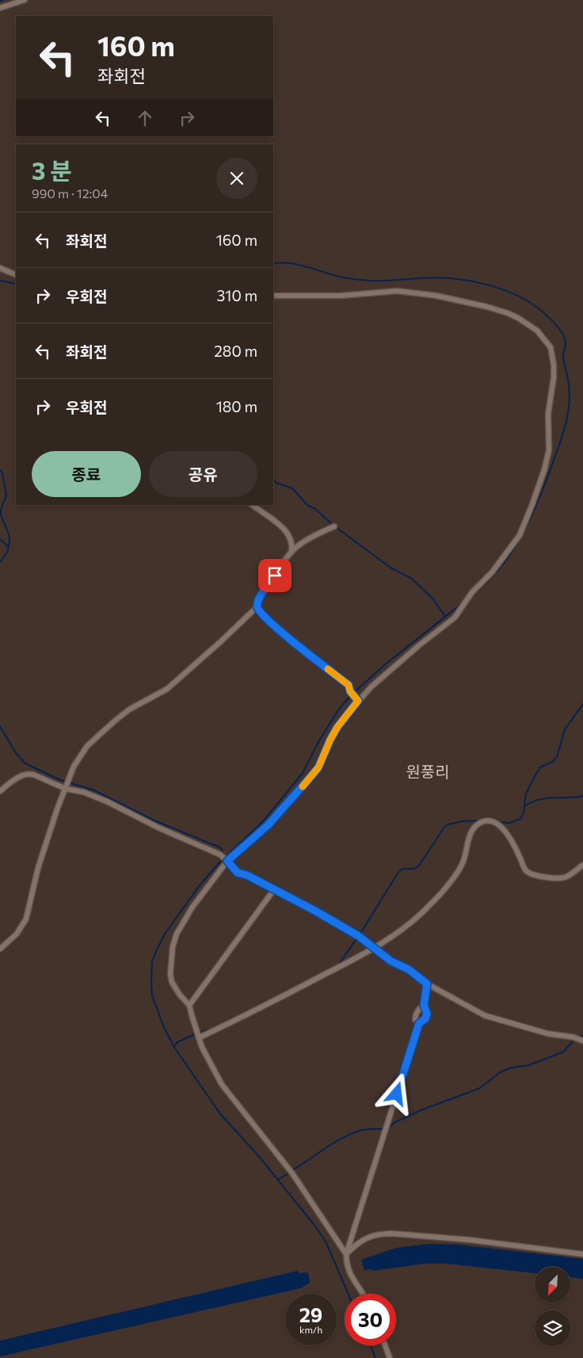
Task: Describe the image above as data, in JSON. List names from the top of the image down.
{
  "districts": ["원풍리"],
  "north": "bottom left",
  "page": {
    "turn": ["160 m", "좌회전"],
    "heading": ["3 분", "990 m · 12:04"],
    "list": [
      {
        "name": "좌회전",
        "value": "160 m"
      },
      {
        "name": "우회전",
        "value": "310 m"
      },
      {
        "name": "좌회전",
        "value": "280 m"
      },
      {
        "name": "우회전",
        "value": "180 m"
      }
    ],
    "buttons": ["종료", "공유"],
    "speed": "29 km/h",
    "limit": "30"
  }
}
